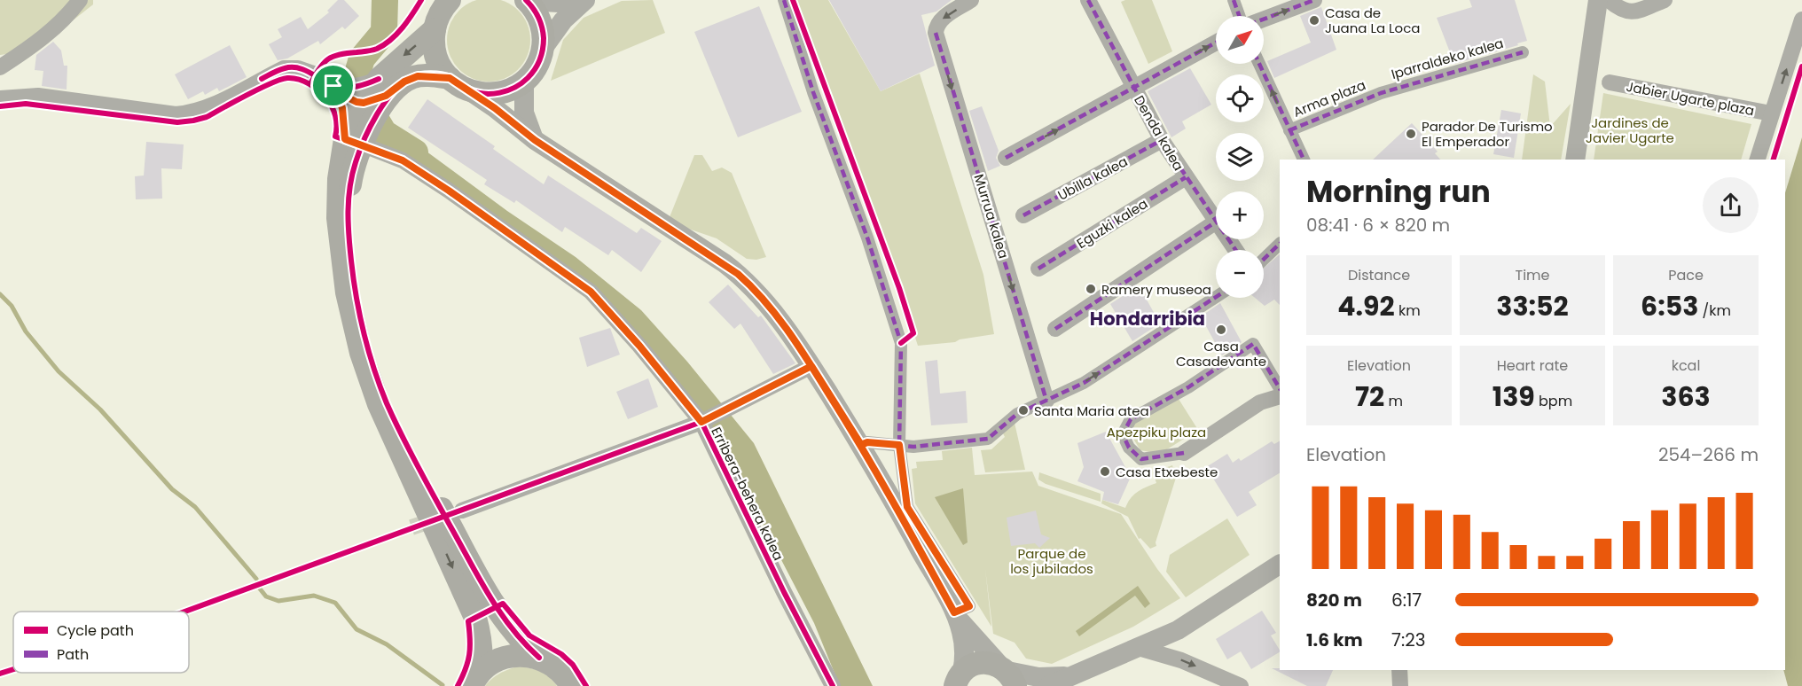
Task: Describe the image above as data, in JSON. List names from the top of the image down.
{
  "streets": {
    "street": [
      "Iparraldeko kalea",
      "Arma plaza",
      "Jabier Ugarte plaza",
      "Denda kalea",
      "Ubilla kalea",
      "Murrua kalea",
      "Eguzki kalea",
      "Erribera-behera kalea"
    ]
  },
  "crossings": [
    ["Iparraldeko kalea", "Arma plaza"],
    ["Denda kalea", "Ubilla kalea"],
    ["Denda kalea", "Eguzki kalea"]
  ],
  "districts": ["Hondarribia"],
  "parks": ["Jardines de Javier Ugarte", "Apezpiku plaza", "Parque de los jubilados"],
  "places": [
    "Casa de Juana La Loca",
    "Parador De Turismo El Emperador",
    "Ramery museoa",
    "Casa Casadevante",
    "Santa Maria atea",
    "Casa Etxebeste"
  ],
  "legend": ["Cycle path", "Path"],
  "north": "top right",
  "page": {
    "map_buttons": ["+", "−"],
    "heading": ["Morning run", "08:41 · 6 × 820 m"],
    "stats": [
      ["Distance", "4.92 km"],
      ["Time", "33:52"],
      ["Pace", "6:53 /km"],
      ["Elevation", "72 m"],
      ["Heart rate", "139 bpm"],
      ["kcal", "363"]
    ],
    "chart": ["Elevation", "254–266 m"],
    "list": [
      {
        "name": "820 m",
        "note": "6:17"
      },
      {
        "name": "1.6 km",
        "note": "7:23"
      }
    ]
  }
}
